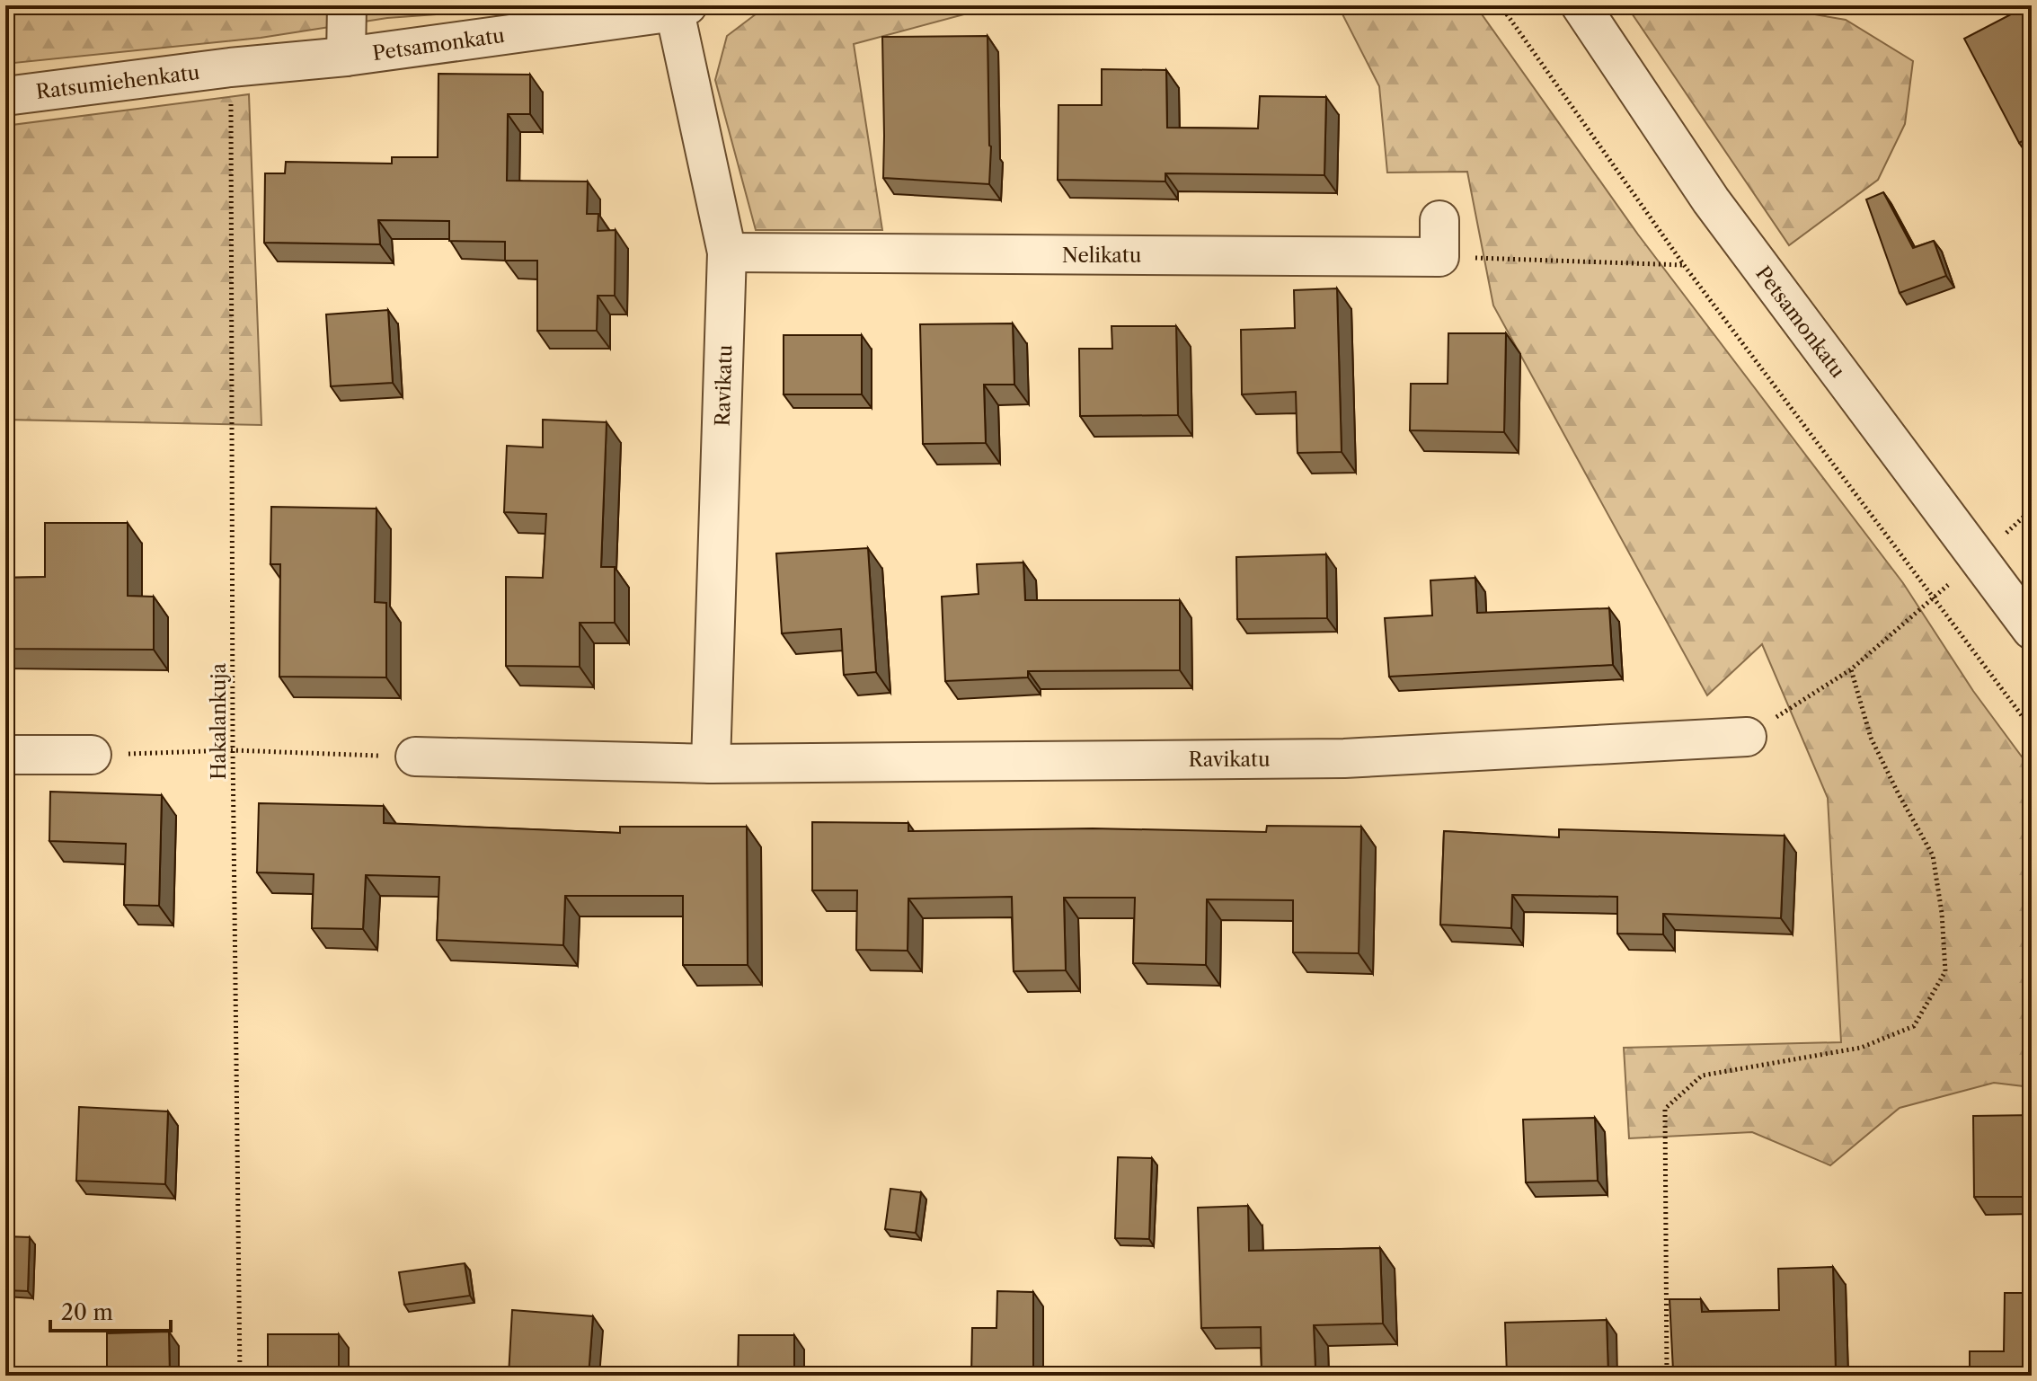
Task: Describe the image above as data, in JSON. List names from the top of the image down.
{
  "streets": {
    "street": [
      "Petsamonkatu",
      "Ratsumiehenkatu",
      "Nelikatu",
      "Ravikatu"
    ],
    "path": ["Hakalankuja"]
  },
  "crossings": [
    ["Petsamonkatu", "Ratsumiehenkatu"],
    ["Petsamonkatu", "Ravikatu"],
    ["Petsamonkatu", "Hakalankuja"],
    ["Ratsumiehenkatu", "Hakalankuja"],
    ["Nelikatu", "Ravikatu"]
  ],
  "scale_bar": "20 m"
}
